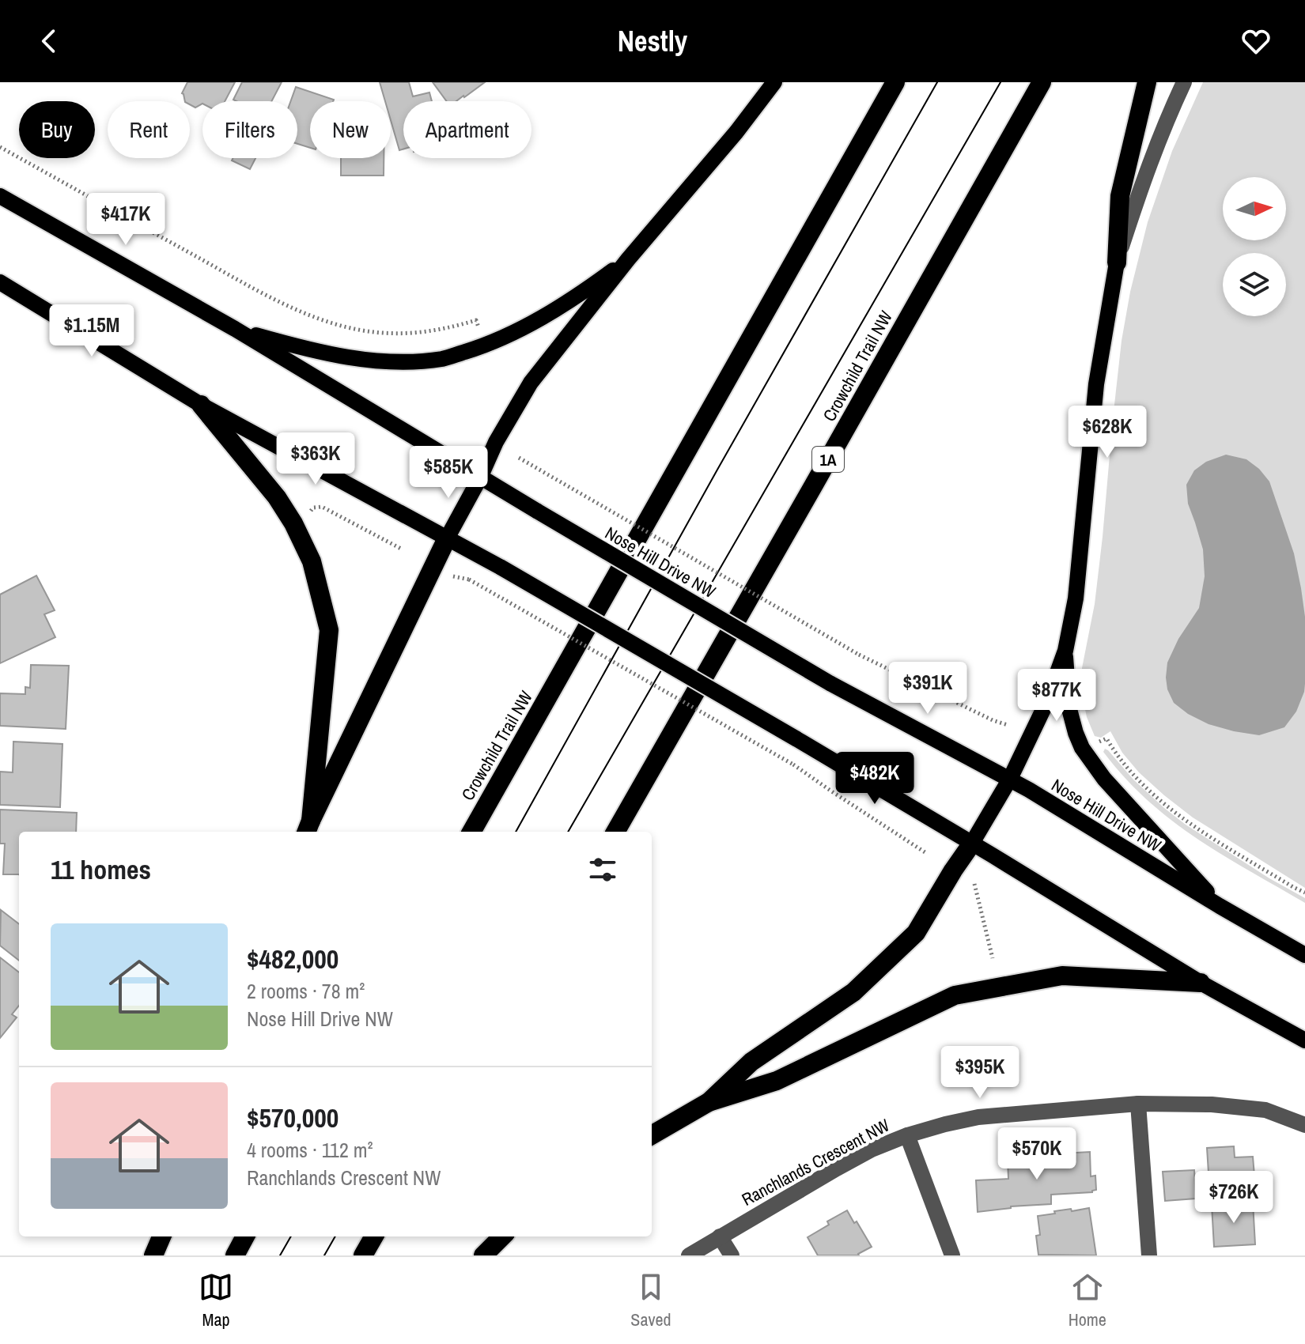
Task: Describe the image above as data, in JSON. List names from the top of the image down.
{
  "streets": {
    "highway": ["Crowchild Trail NW", "1A"],
    "main road": ["Nose Hill Drive NW"],
    "street": ["Ranchlands Crescent NW"]
  },
  "north": "right",
  "page": {
    "header": "Nestly",
    "chip": [
      "Buy",
      "Rent",
      "Filters",
      "New",
      "Apartment"
    ],
    "price": [
      "$417K",
      "$1.15M",
      "$628K",
      "$363K",
      "$585K",
      "$391K",
      "$877K",
      "$482K",
      "$395K",
      "$570K",
      "$726K"
    ],
    "heading": "11 homes",
    "list": [
      {
        "name": "$482,000",
        "note": "2 rooms · 78 m² · Nose Hill Drive NW"
      },
      {
        "name": "$570,000",
        "note": "4 rooms · 112 m² · Ranchlands Crescent NW"
      }
    ],
    "tabs": ["Map", "Saved", "Home"]
  }
}
